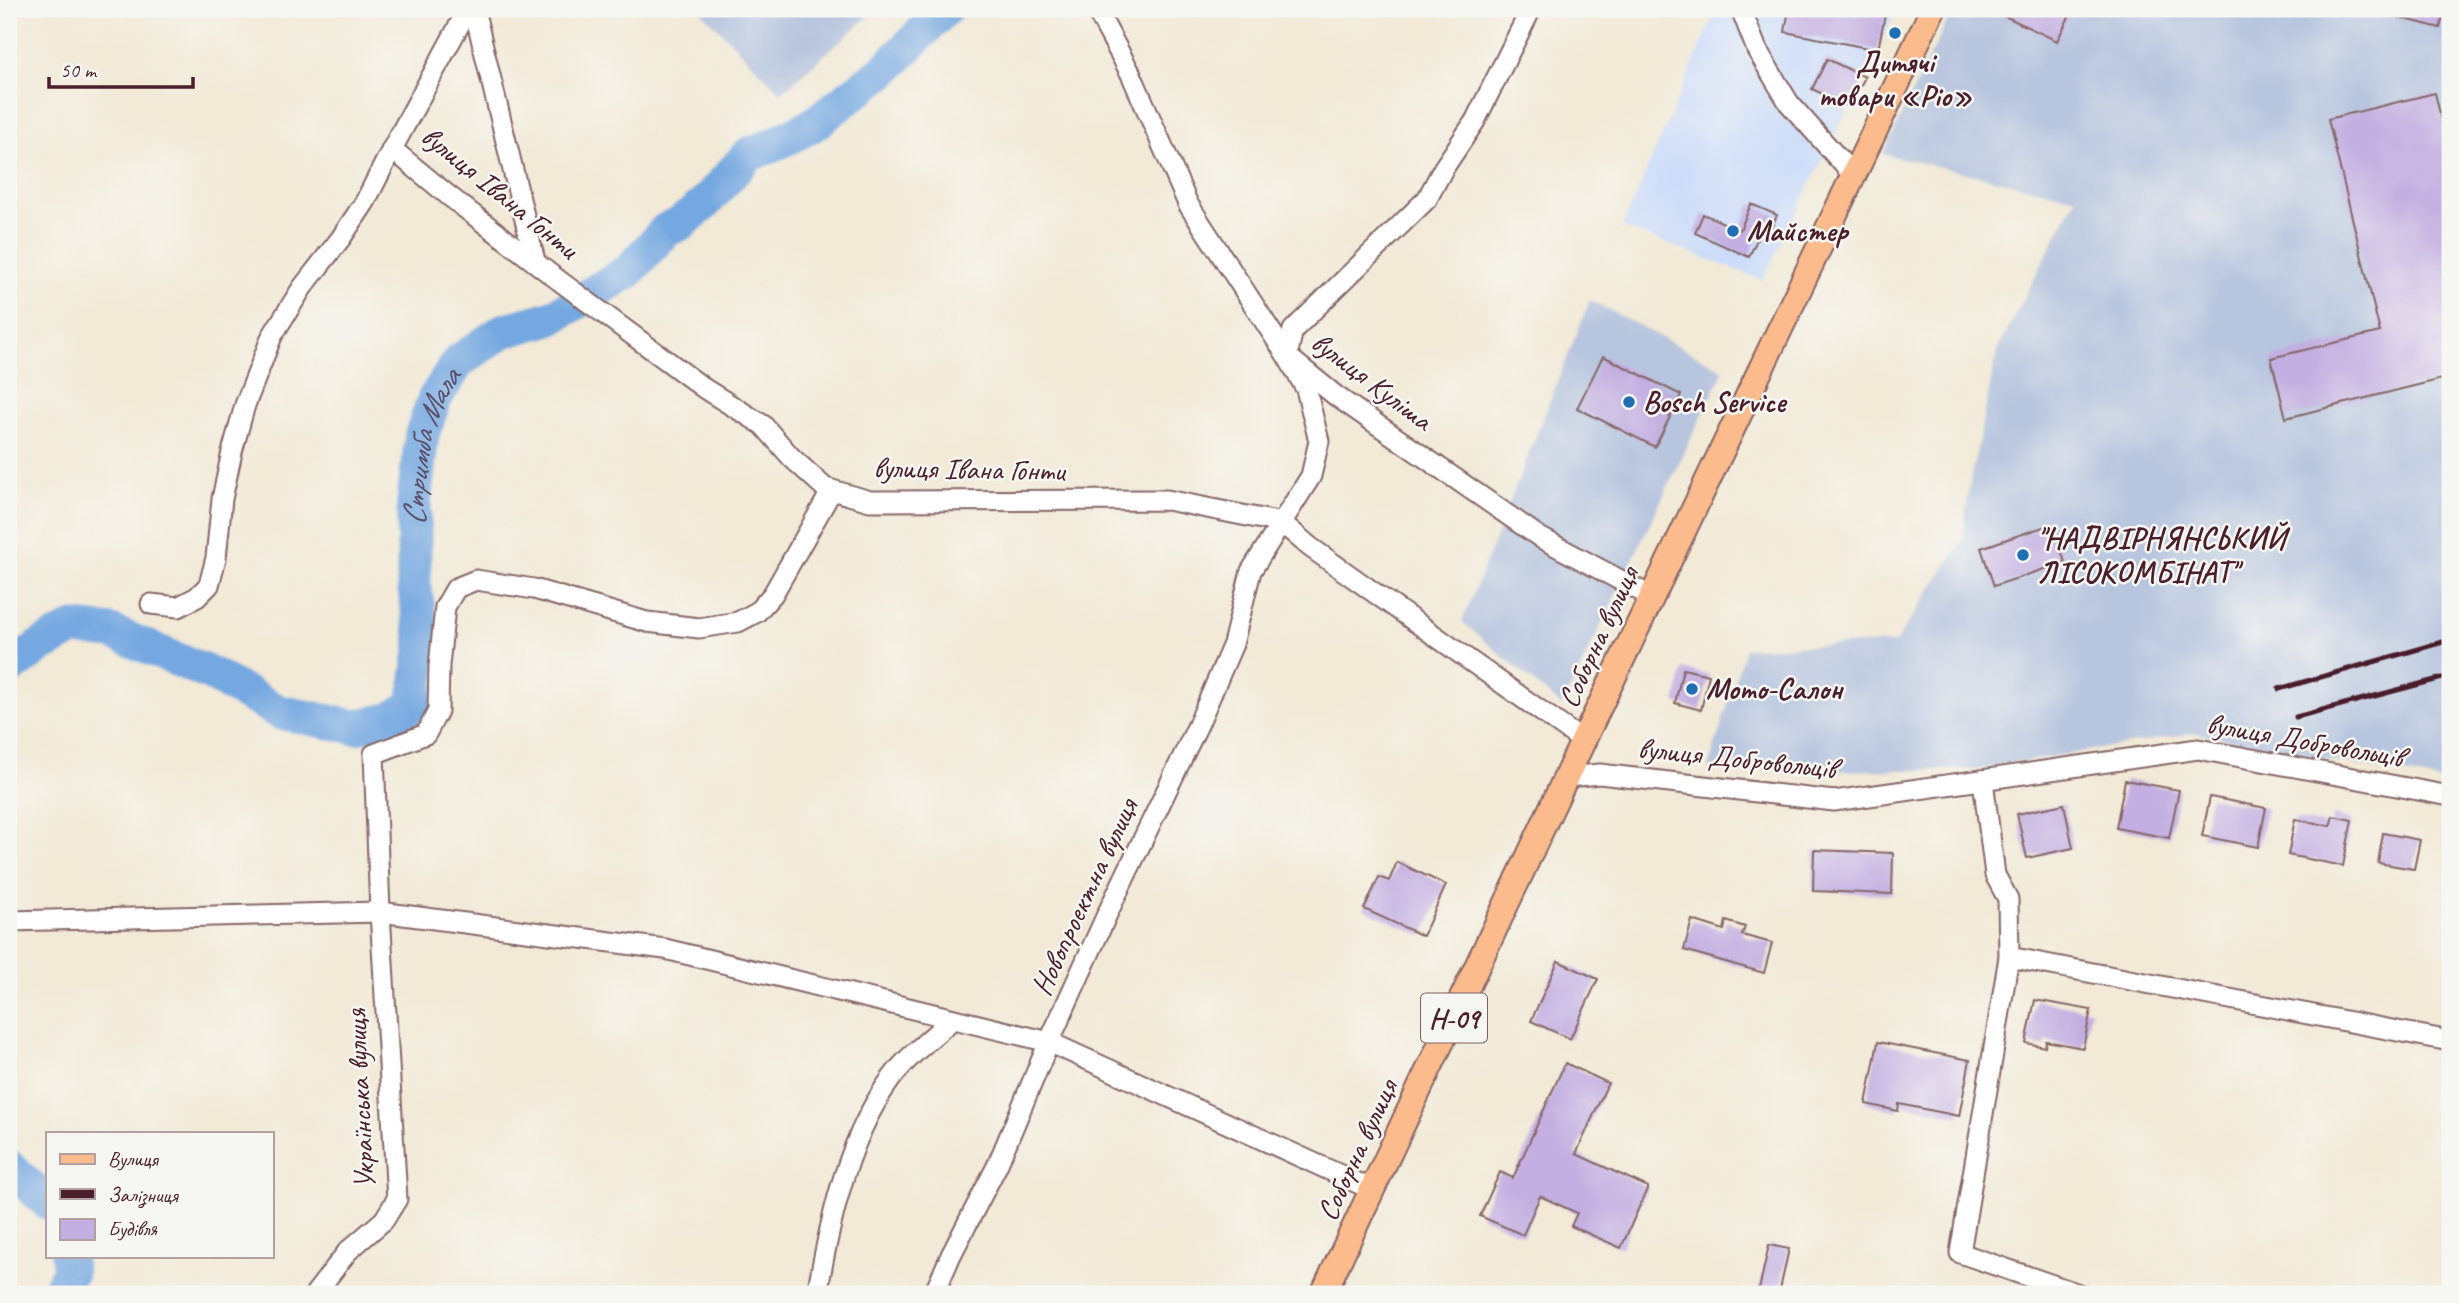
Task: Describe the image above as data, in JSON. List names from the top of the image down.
{
  "streets": {
    "main road": ["Соборна вулиця", "Н-09"],
    "street": [
      "вулиця Івана Гонти",
      "вулиця Куліша",
      "вулиця Добровольців",
      "Новопроектна вулиця",
      "Українська вулиця"
    ]
  },
  "crossings": [
    ["вулиця Івана Гонти", "Соборна вулиця"],
    ["вулиця Івана Гонти", "Новопроектна вулиця"],
    ["вулиця Івана Гонти", "Українська вулиця"],
    ["вулиця Куліша", "Соборна вулиця"],
    ["вулиця Куліша", "Новопроектна вулиця"],
    ["Соборна вулиця", "вулиця Добровольців"]
  ],
  "water": ["Стримба Мала"],
  "places": [
    "Дитячі товари «Ріо»",
    "Майстер",
    "Bosch Service",
    "\"НАДВІРНЯНСЬКИЙ ЛІСОКОМБІНАТ\"",
    "Мото-Салон"
  ],
  "legend": ["Вулиця", "Залізниця", "Будівля"],
  "scale_bar": "50 m"
}
